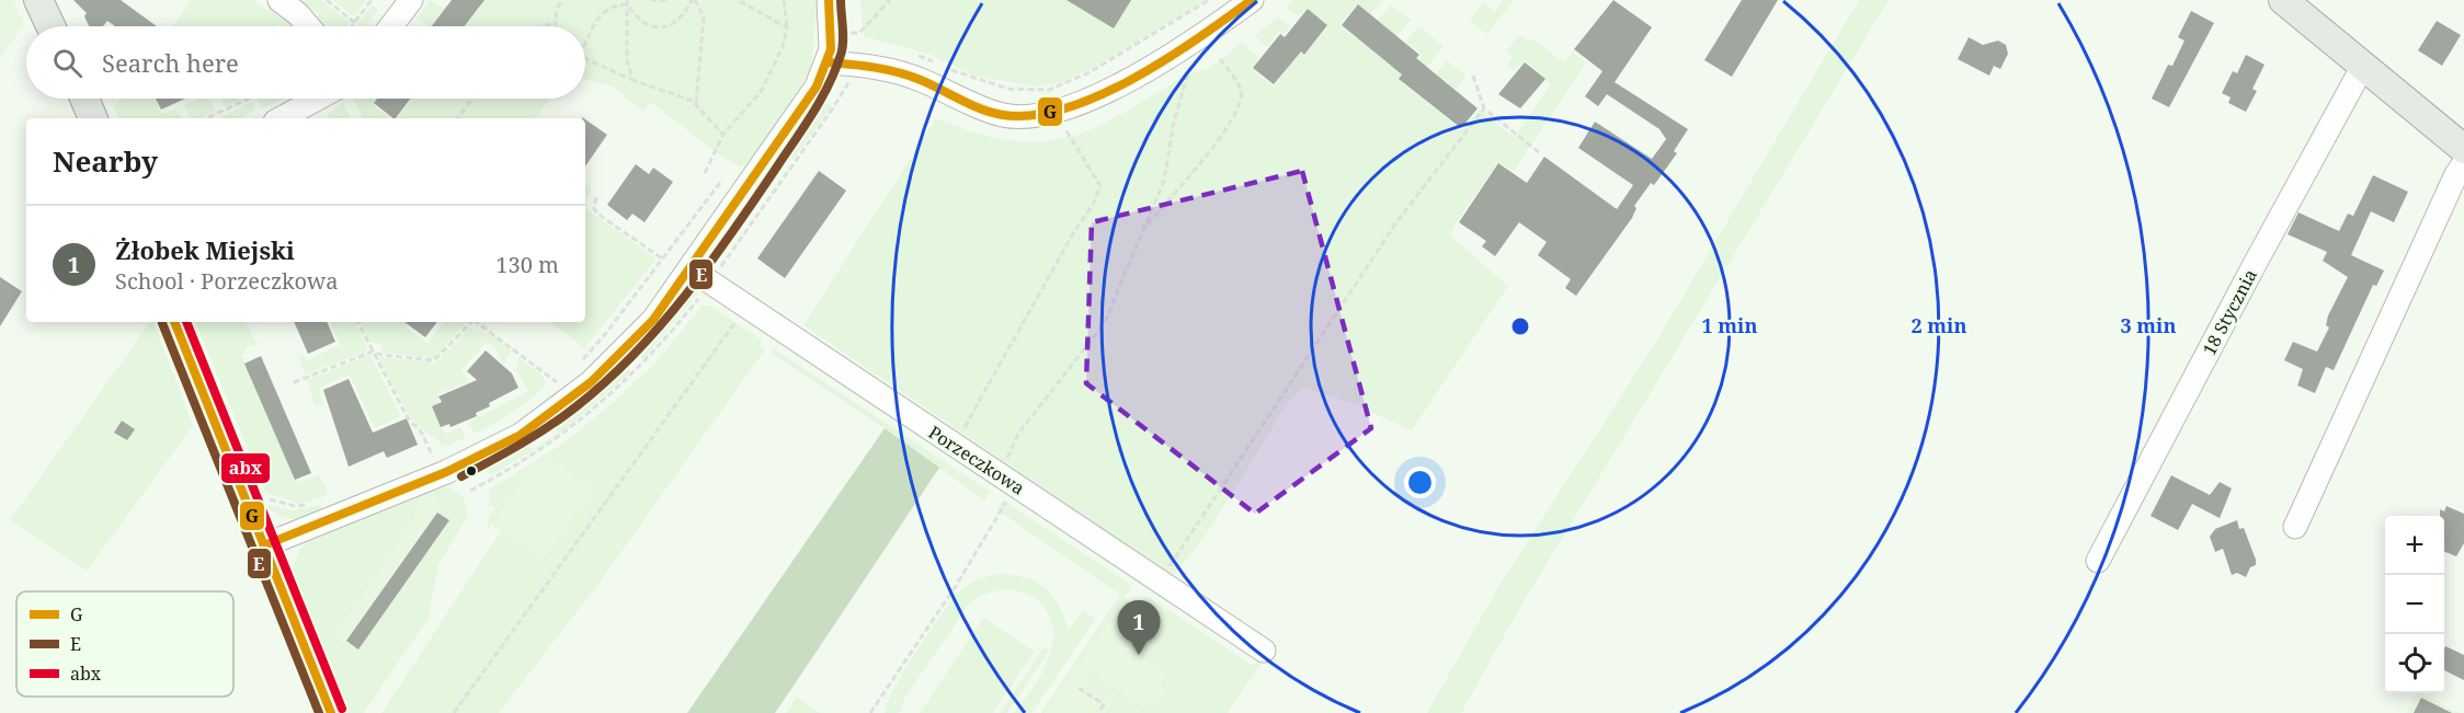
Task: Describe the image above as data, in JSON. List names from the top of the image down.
{
  "streets": {
    "street": ["18 Stycznia", "Porzeczkowa"]
  },
  "lines": ["transit line G", "transit line E", "transit line abx"],
  "legend": ["G", "E", "abx"],
  "page": {
    "search": "Search here",
    "heading": "Nearby",
    "list": [
      {
        "mark": "1",
        "name": "Żłobek Miejski",
        "note": "School · Porzeczkowa",
        "value": "130 m"
      }
    ],
    "map_buttons": ["+", "−"],
    "pins": "1"
  },
  "rings": ["1 min", "2 min", "3 min"]
}
